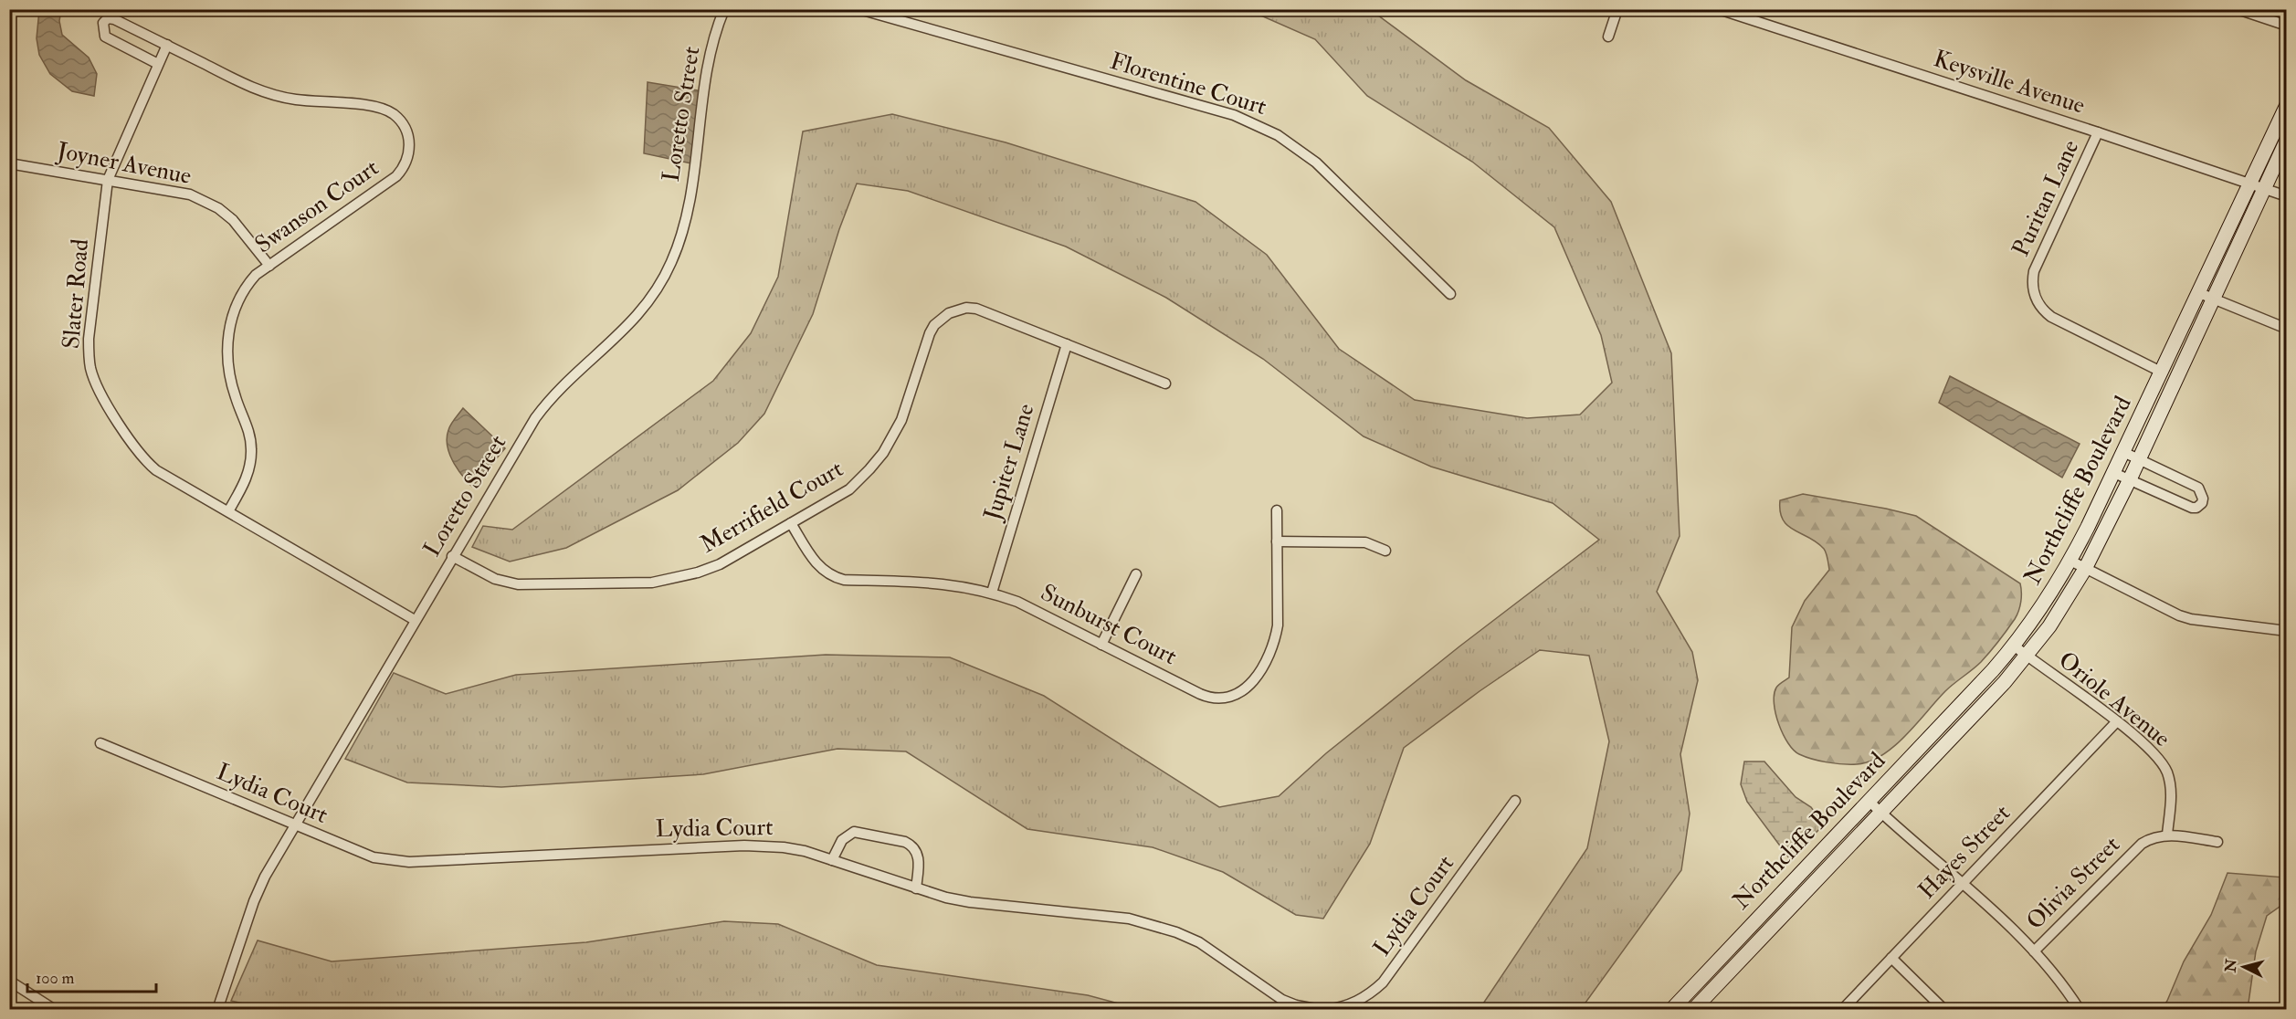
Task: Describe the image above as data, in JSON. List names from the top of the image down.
{
  "streets": {
    "main road": ["Northcliffe Boulevard"],
    "street": [
      "Keysville Avenue",
      "Florentine Court",
      "Loretto Street",
      "Joyner Avenue",
      "Puritan Lane",
      "Swanson Court",
      "Slater Road",
      "Jupiter Lane",
      "Merrifield Court",
      "Sunburst Court",
      "Oriole Avenue",
      "Lydia Court",
      "Hayes Street",
      "Olivia Street"
    ]
  },
  "crossings": [
    ["Keysville Avenue", "Puritan Lane"],
    ["Keysville Avenue", "Northcliffe Boulevard"],
    ["Loretto Street", "Slater Road"],
    ["Loretto Street", "Merrifield Court"],
    ["Loretto Street", "Lydia Court"],
    ["Joyner Avenue", "Swanson Court"],
    ["Joyner Avenue", "Slater Road"],
    ["Puritan Lane", "Northcliffe Boulevard"],
    ["Swanson Court", "Slater Road"],
    ["Jupiter Lane", "Merrifield Court"],
    ["Jupiter Lane", "Sunburst Court"],
    ["Northcliffe Boulevard", "Oriole Avenue"],
    ["Merrifield Court", "Sunburst Court"],
    ["Oriole Avenue", "Hayes Street"],
    ["Oriole Avenue", "Olivia Street"]
  ],
  "scale_bar": "100 m",
  "north": "left"
}
